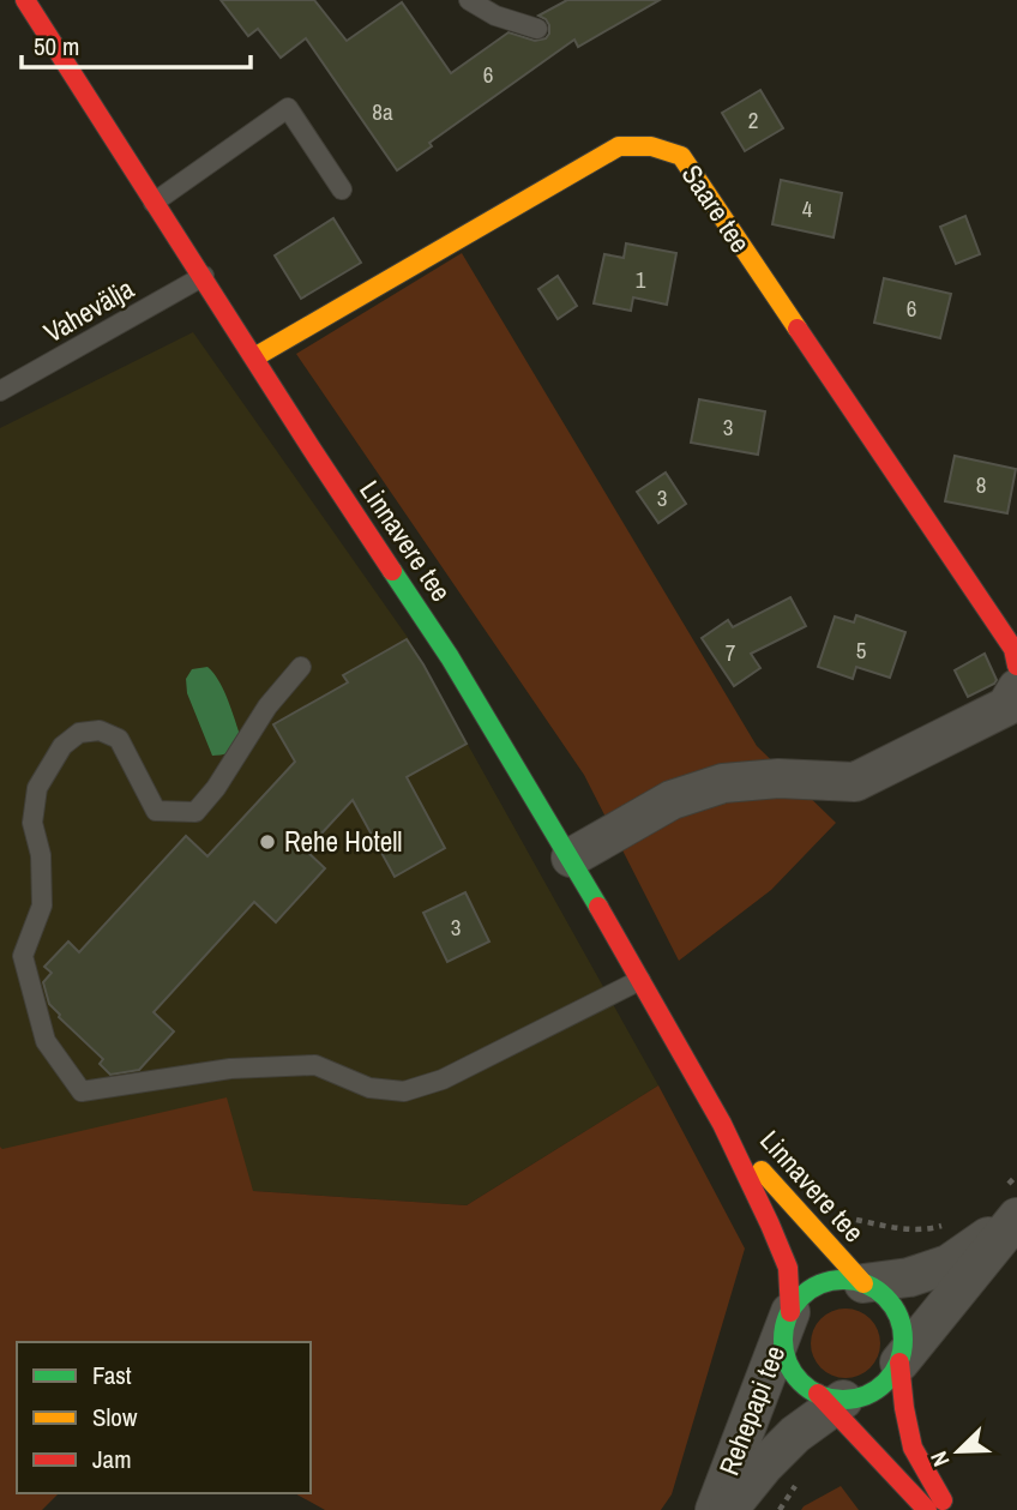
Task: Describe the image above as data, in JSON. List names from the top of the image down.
{
  "streets": {
    "street": ["Saare tee", "Linnavere tee", "Rehepapi tee"],
    "lane": ["Vahevälja"]
  },
  "crossings": [
    ["Saare tee", "Linnavere tee"],
    ["Vahevälja", "Linnavere tee"],
    ["Linnavere tee", "Rehepapi tee"]
  ],
  "places": ["Rehe Hotell"],
  "house_numbers": [
    "6",
    "8a",
    "2",
    "4",
    "1",
    "6",
    "3",
    "8",
    "3",
    "5",
    "7",
    "3"
  ],
  "legend": ["Fast", "Slow", "Jam"],
  "scale_bar": "50 m",
  "north": "bottom left"
}
